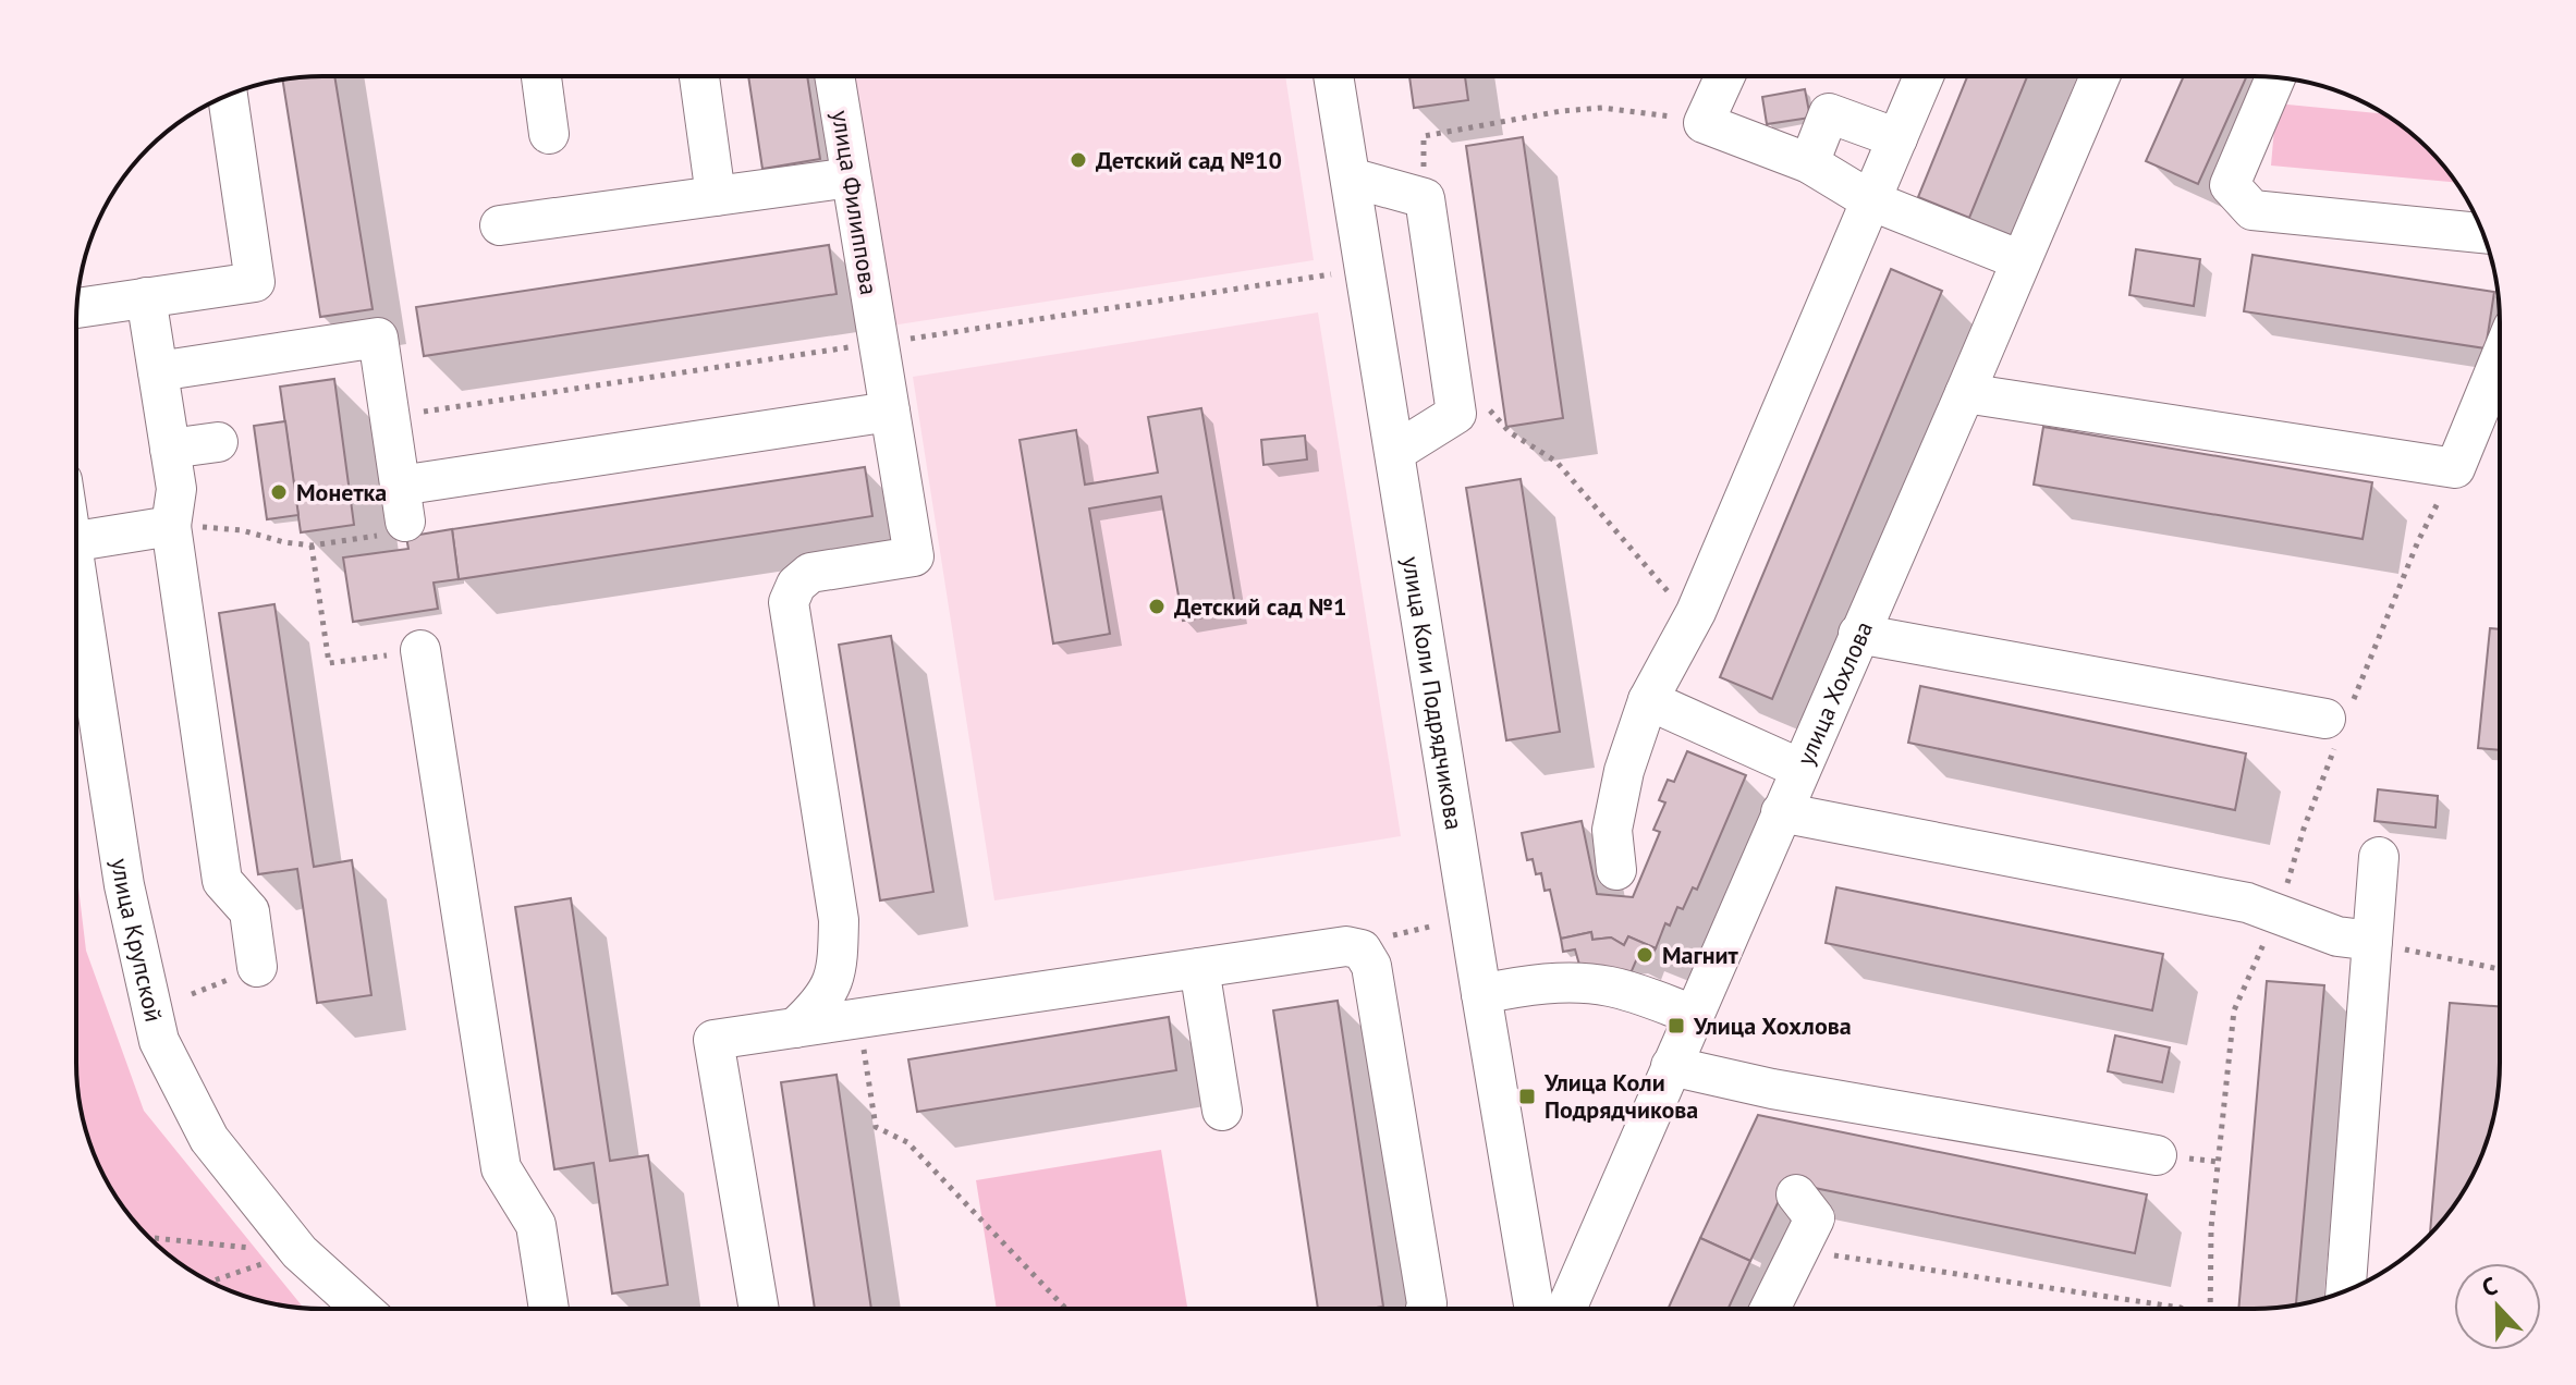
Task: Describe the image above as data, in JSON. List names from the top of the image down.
{
  "streets": {
    "street": [
      "улица Филиппова",
      "улица Коли Подрядчикова",
      "улица Хохлова",
      "улица Крупской"
    ]
  },
  "places": {
    "other": [
      "Детский сад №10",
      "Монетка",
      "Детский сад №1",
      "Магнит"
    ],
    "transit": ["Улица Хохлова", "Улица Коли Подрядчикова"]
  },
  "north": "top"
}
